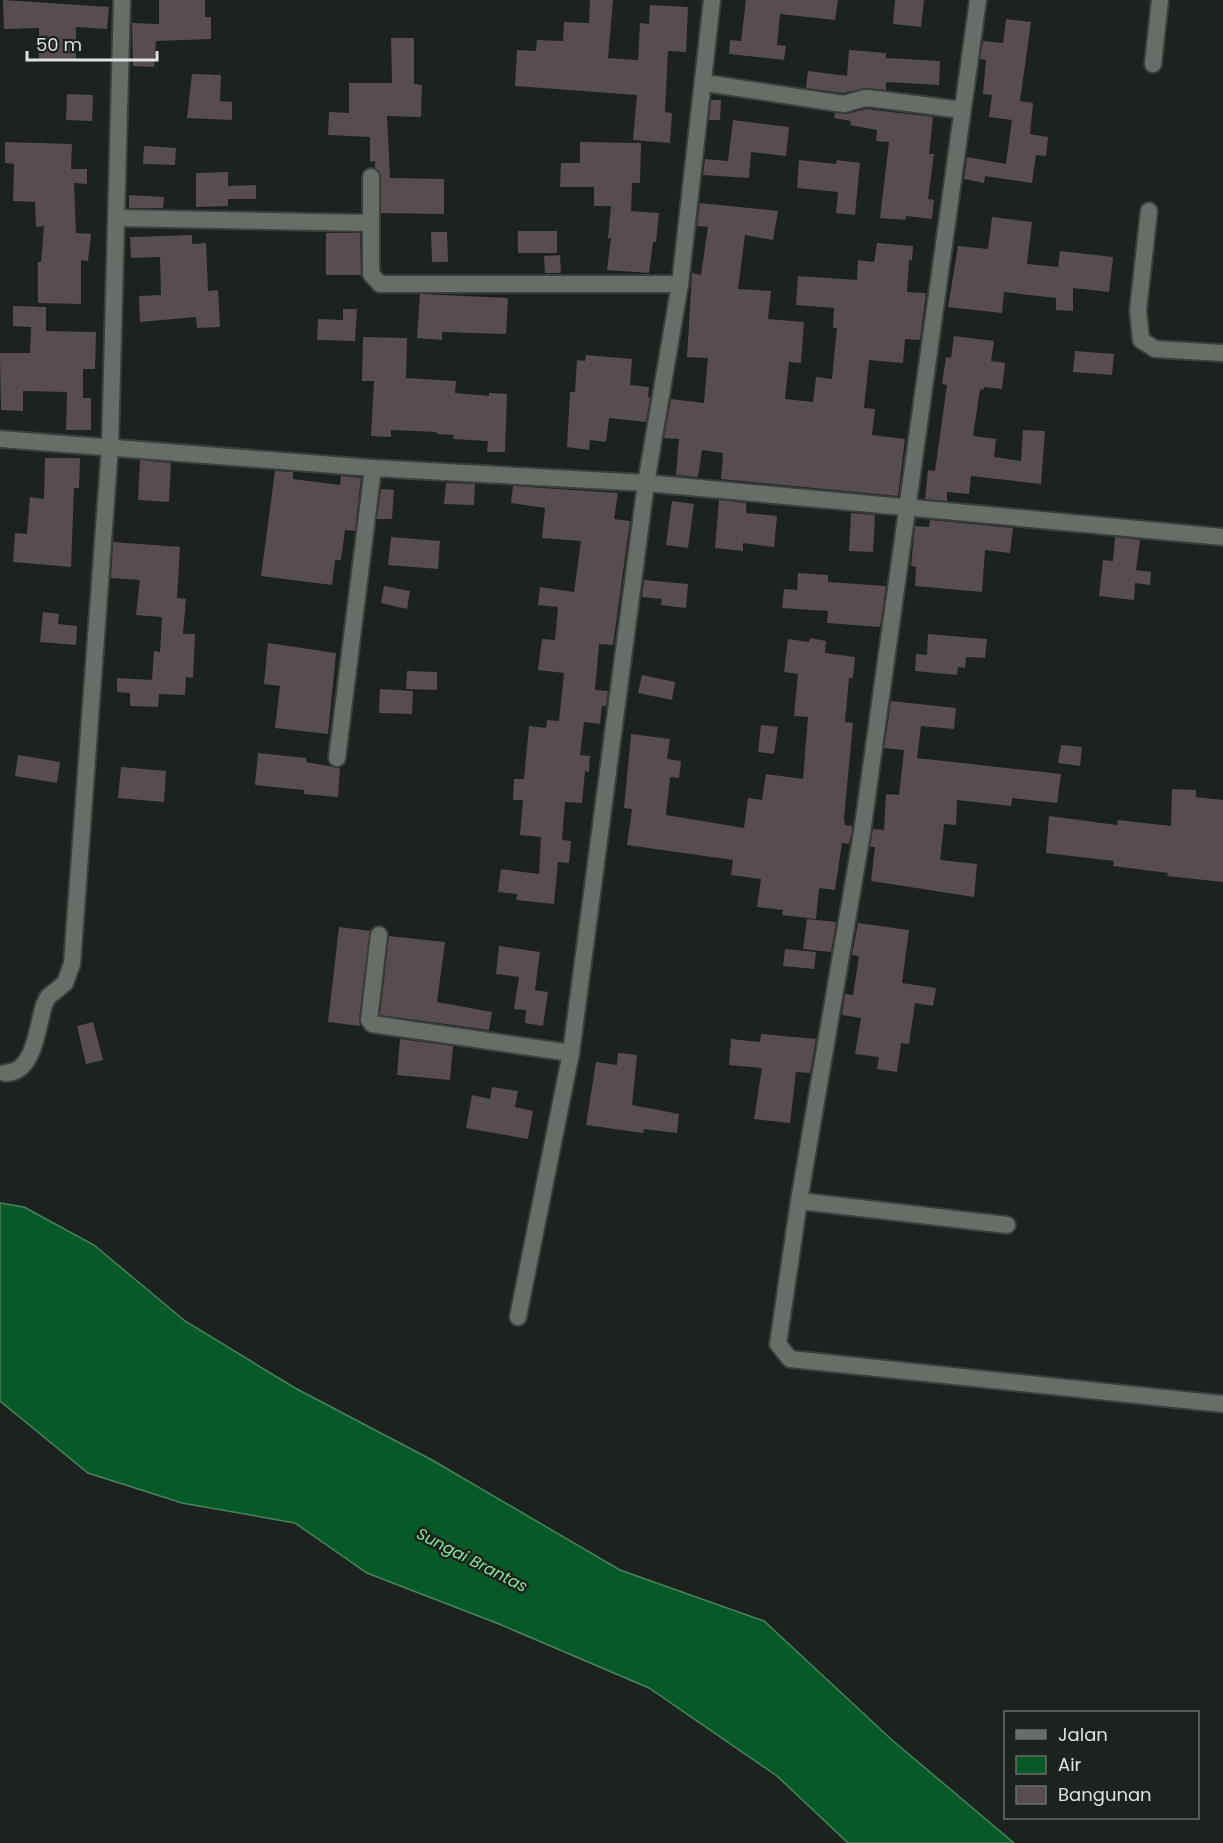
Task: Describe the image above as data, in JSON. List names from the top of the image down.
{
  "water": ["Sungai Brantas"],
  "legend": ["Jalan", "Air", "Bangunan"],
  "scale_bar": "50 m"
}
